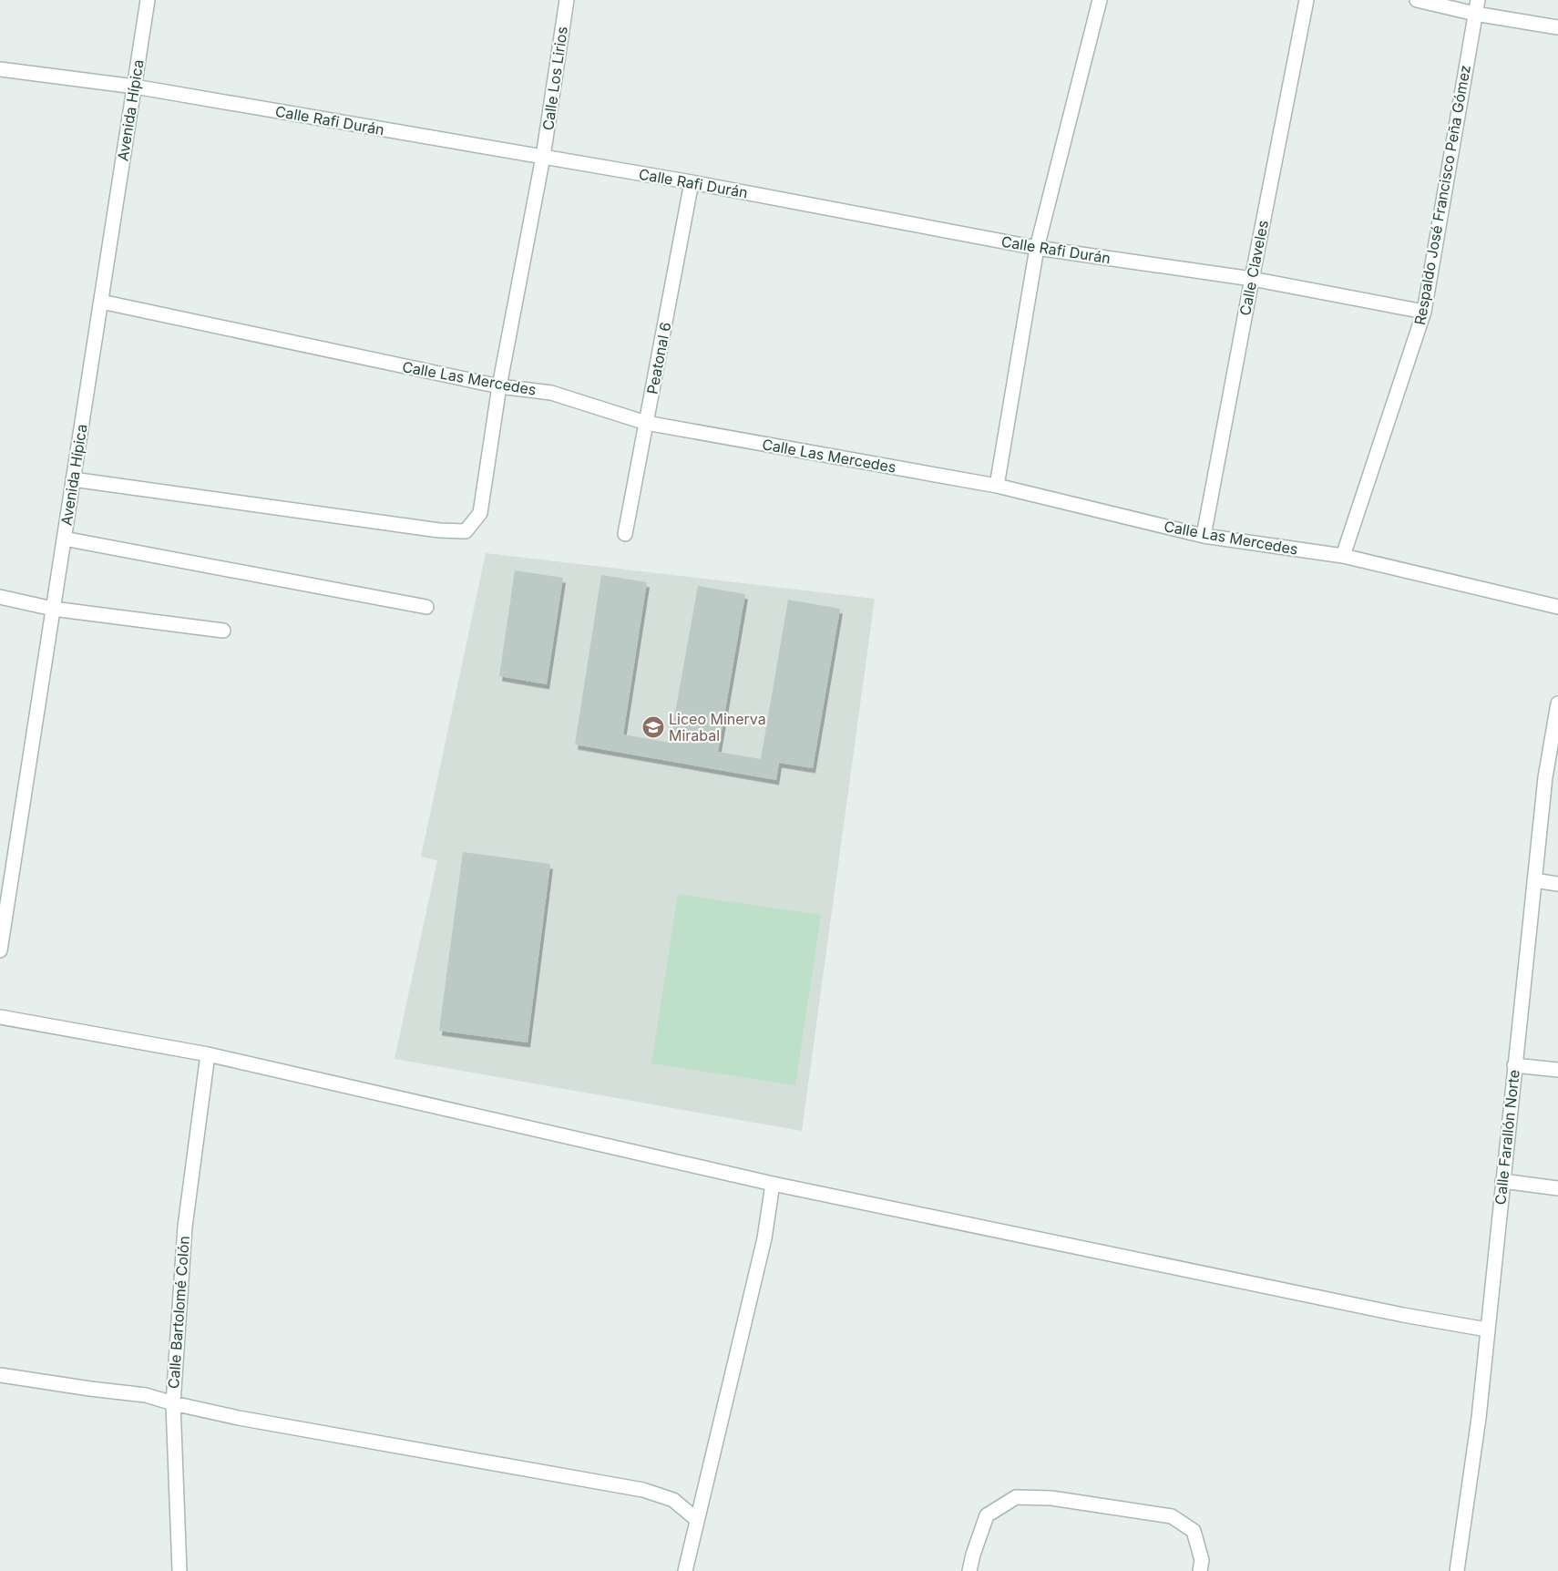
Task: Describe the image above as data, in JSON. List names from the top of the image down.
{
  "streets": {
    "street": [
      "Calle Los Lirios",
      "Avenida Hípica",
      "Calle Rafi Durán",
      "Respaldo José Francisco Peña Gómez",
      "Calle Claveles",
      "Peatonal 6",
      "Calle Las Mercedes",
      "Calle Farallón Norte",
      "Calle Bartolomé Colón"
    ]
  },
  "crossings": [
    ["Calle Los Lirios", "Avenida Hípica"],
    ["Calle Los Lirios", "Calle Rafi Durán"],
    ["Calle Los Lirios", "Calle Las Mercedes"],
    ["Avenida Hípica", "Calle Rafi Durán"],
    ["Avenida Hípica", "Calle Las Mercedes"],
    ["Calle Rafi Durán", "Respaldo José Francisco Peña Gómez"],
    ["Calle Rafi Durán", "Calle Claveles"],
    ["Calle Rafi Durán", "Peatonal 6"],
    ["Respaldo José Francisco Peña Gómez", "Calle Las Mercedes"],
    ["Calle Claveles", "Calle Las Mercedes"],
    ["Peatonal 6", "Calle Las Mercedes"]
  ],
  "places": {
    "school or university": ["Liceo Minerva Mirabal"]
  }
}
